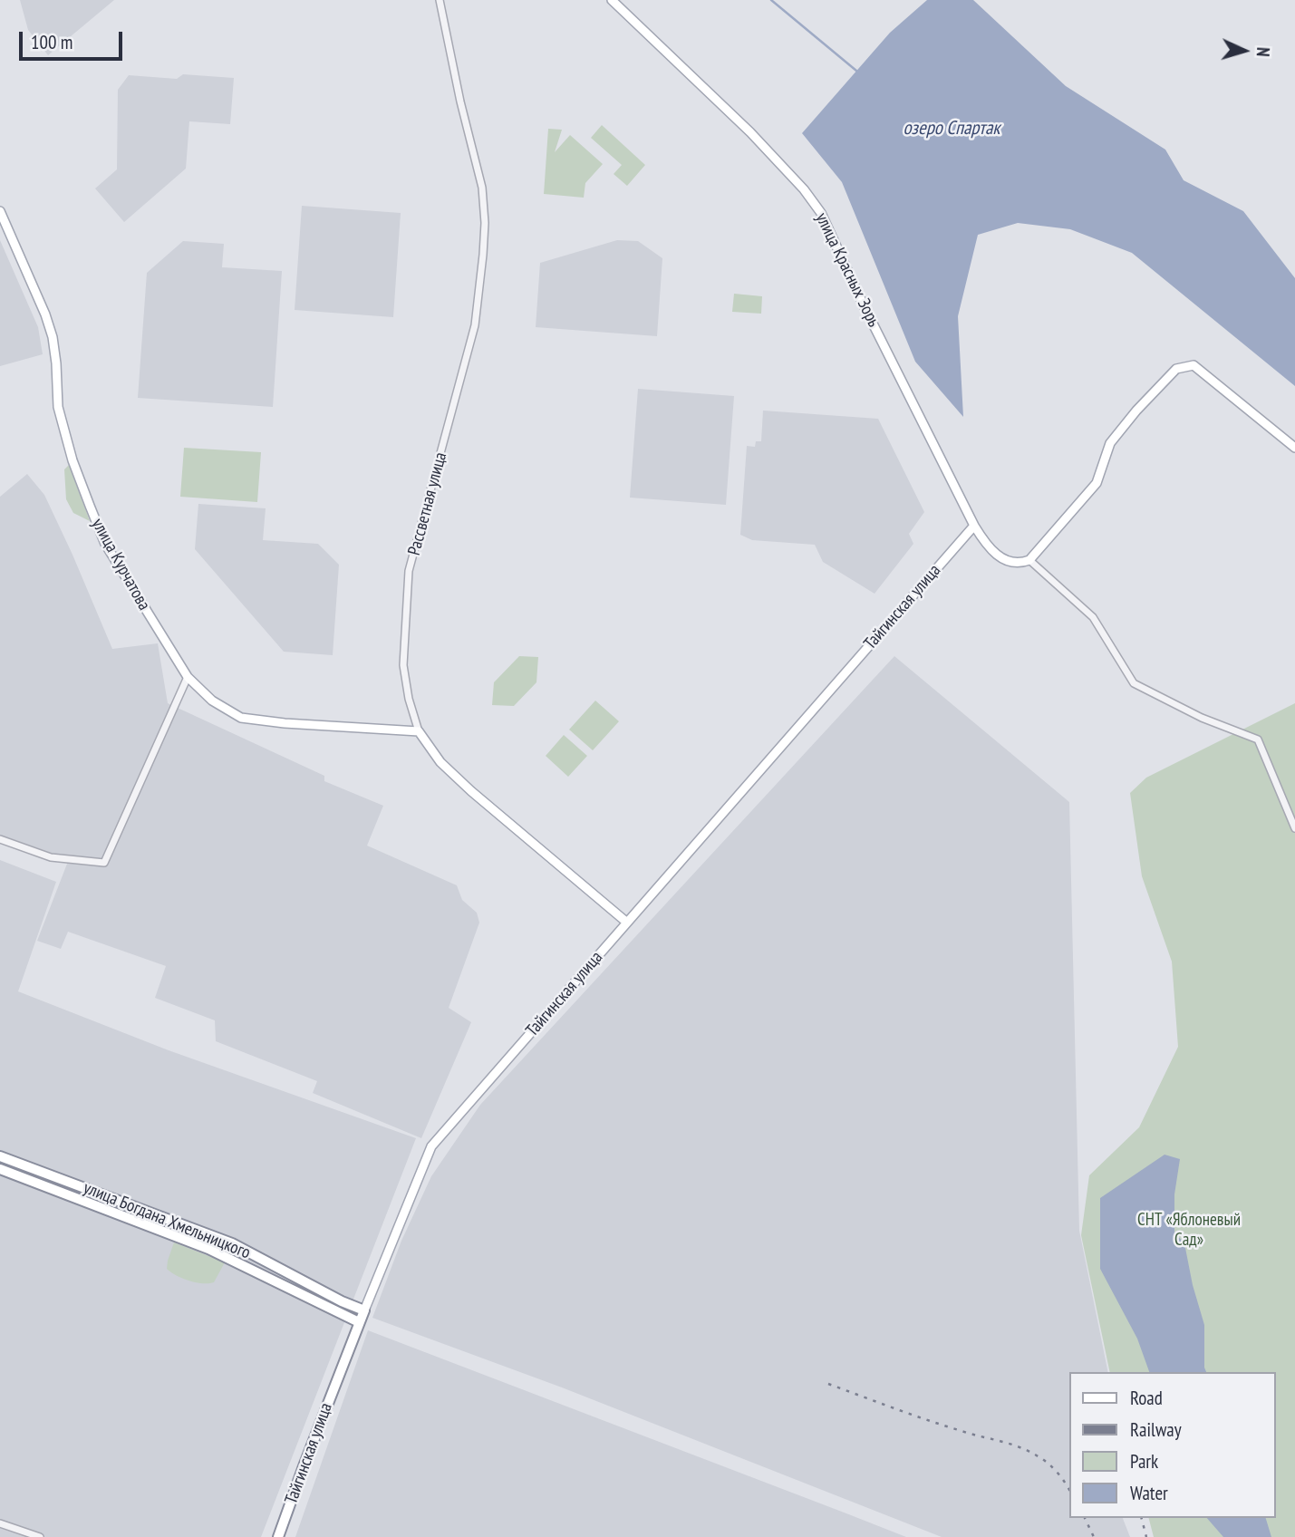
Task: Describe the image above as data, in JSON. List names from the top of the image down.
{
  "streets": {
    "highway": ["Тайгинская улица", "улица Богдана Хмельницкого"],
    "main road": ["улица Красных Зорь", "Рассветная улица", "улица Курчатова"]
  },
  "crossings": [
    ["улица Красных Зорь", "Тайгинская улица"],
    ["Рассветная улица", "улица Курчатова"],
    ["Рассветная улица", "Тайгинская улица"],
    ["Тайгинская улица", "улица Богдана Хмельницкого"]
  ],
  "water": ["озеро Спартак"],
  "parks": ["СНТ «Яблоневый Сад»"],
  "legend": [
    "Road",
    "Railway",
    "Park",
    "Water"
  ],
  "scale_bar": "100 m",
  "north": "right"
}
